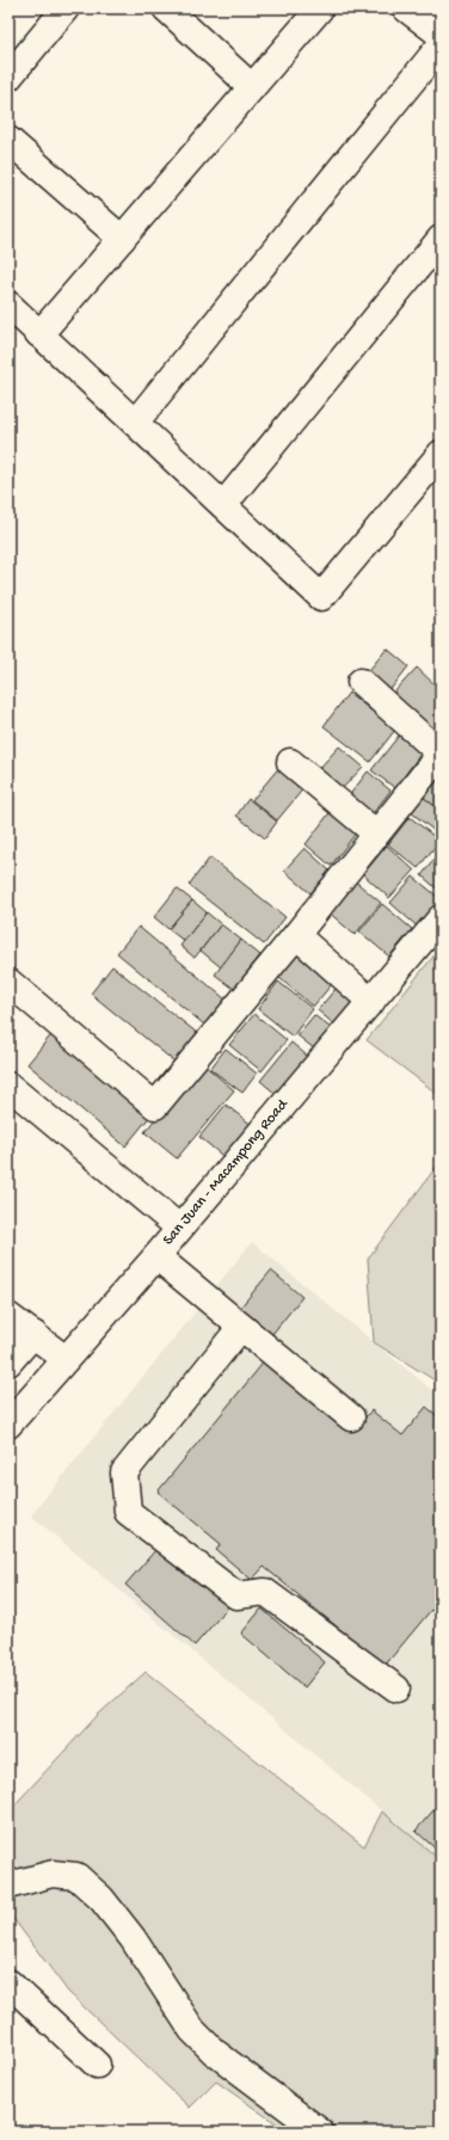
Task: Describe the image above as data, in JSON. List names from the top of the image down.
{
  "streets": {
    "street": ["San Juan - Macampong Road"]
  }
}
